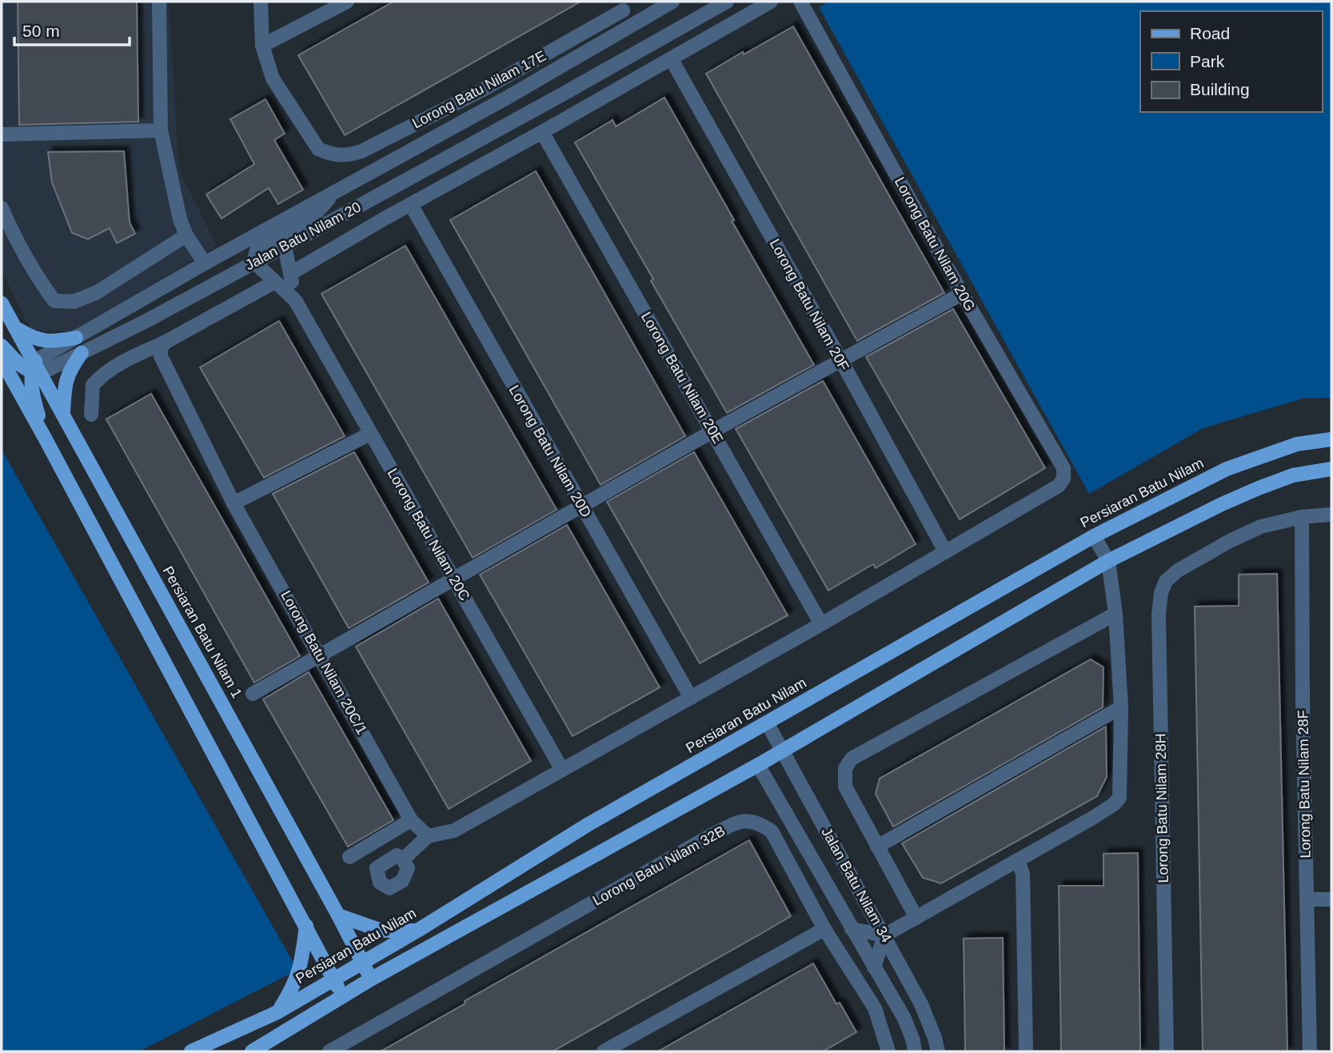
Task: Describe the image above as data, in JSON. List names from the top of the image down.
{
  "streets": {
    "main road": ["Persiaran Batu Nilam", "Persiaran Batu Nilam 1"],
    "street": [
      "Lorong Batu Nilam 17E",
      "Jalan Batu Nilam 20",
      "Lorong Batu Nilam 20G",
      "Lorong Batu Nilam 20F",
      "Lorong Batu Nilam 20E",
      "Lorong Batu Nilam 20D",
      "Lorong Batu Nilam 20C",
      "Lorong Batu Nilam 20C/1",
      "Lorong Batu Nilam 28F",
      "Lorong Batu Nilam 28H",
      "Lorong Batu Nilam 32B",
      "Jalan Batu Nilam 34"
    ]
  },
  "crossings": [
    ["Jalan Batu Nilam 20", "Persiaran Batu Nilam 1"],
    ["Lorong Batu Nilam 20G", "Lorong Batu Nilam 20F"],
    ["Persiaran Batu Nilam", "Persiaran Batu Nilam 1"],
    ["Persiaran Batu Nilam", "Jalan Batu Nilam 34"],
    ["Lorong Batu Nilam 28F", "Lorong Batu Nilam 28H"]
  ],
  "legend": ["Road", "Park", "Building"],
  "scale_bar": "50 m"
}
